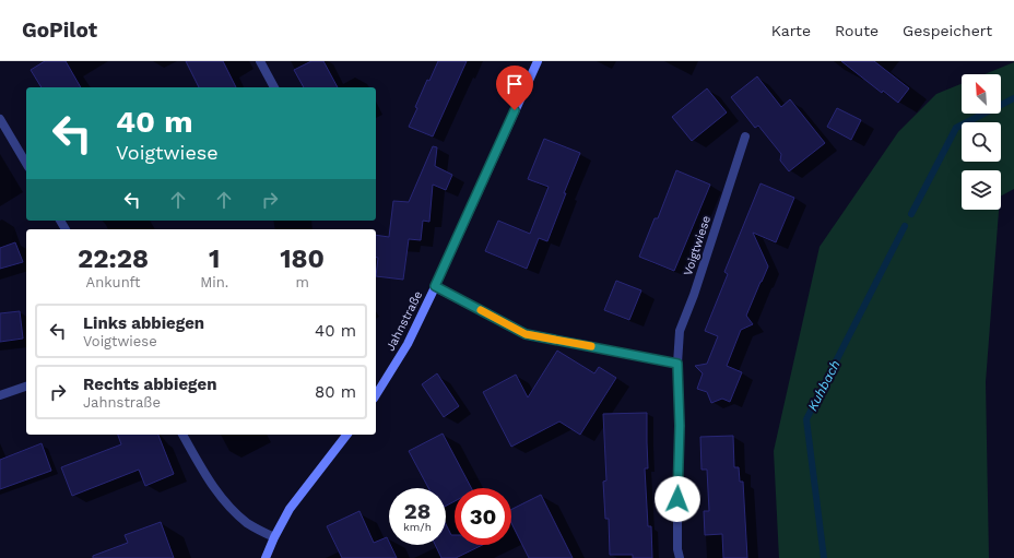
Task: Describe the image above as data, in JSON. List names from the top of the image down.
{
  "streets": {
    "main road": ["Jahnstraße"],
    "street": ["Voigtwiese"]
  },
  "water": ["Kuhbach"],
  "north": "top left",
  "page": {
    "header": "GoPilot",
    "nav": ["Karte", "Route", "Gespeichert"],
    "turn": ["40 m", "Voigtwiese"],
    "eta": [
      "22:28",
      "Ankunft",
      "1",
      "Min.",
      "180",
      "m"
    ],
    "list": [
      {
        "name": "Links abbiegen",
        "note": "Voigtwiese",
        "value": "40 m"
      },
      {
        "name": "Rechts abbiegen",
        "note": "Jahnstraße",
        "value": "80 m"
      }
    ],
    "speed": "28 km/h",
    "limit": "30"
  }
}
